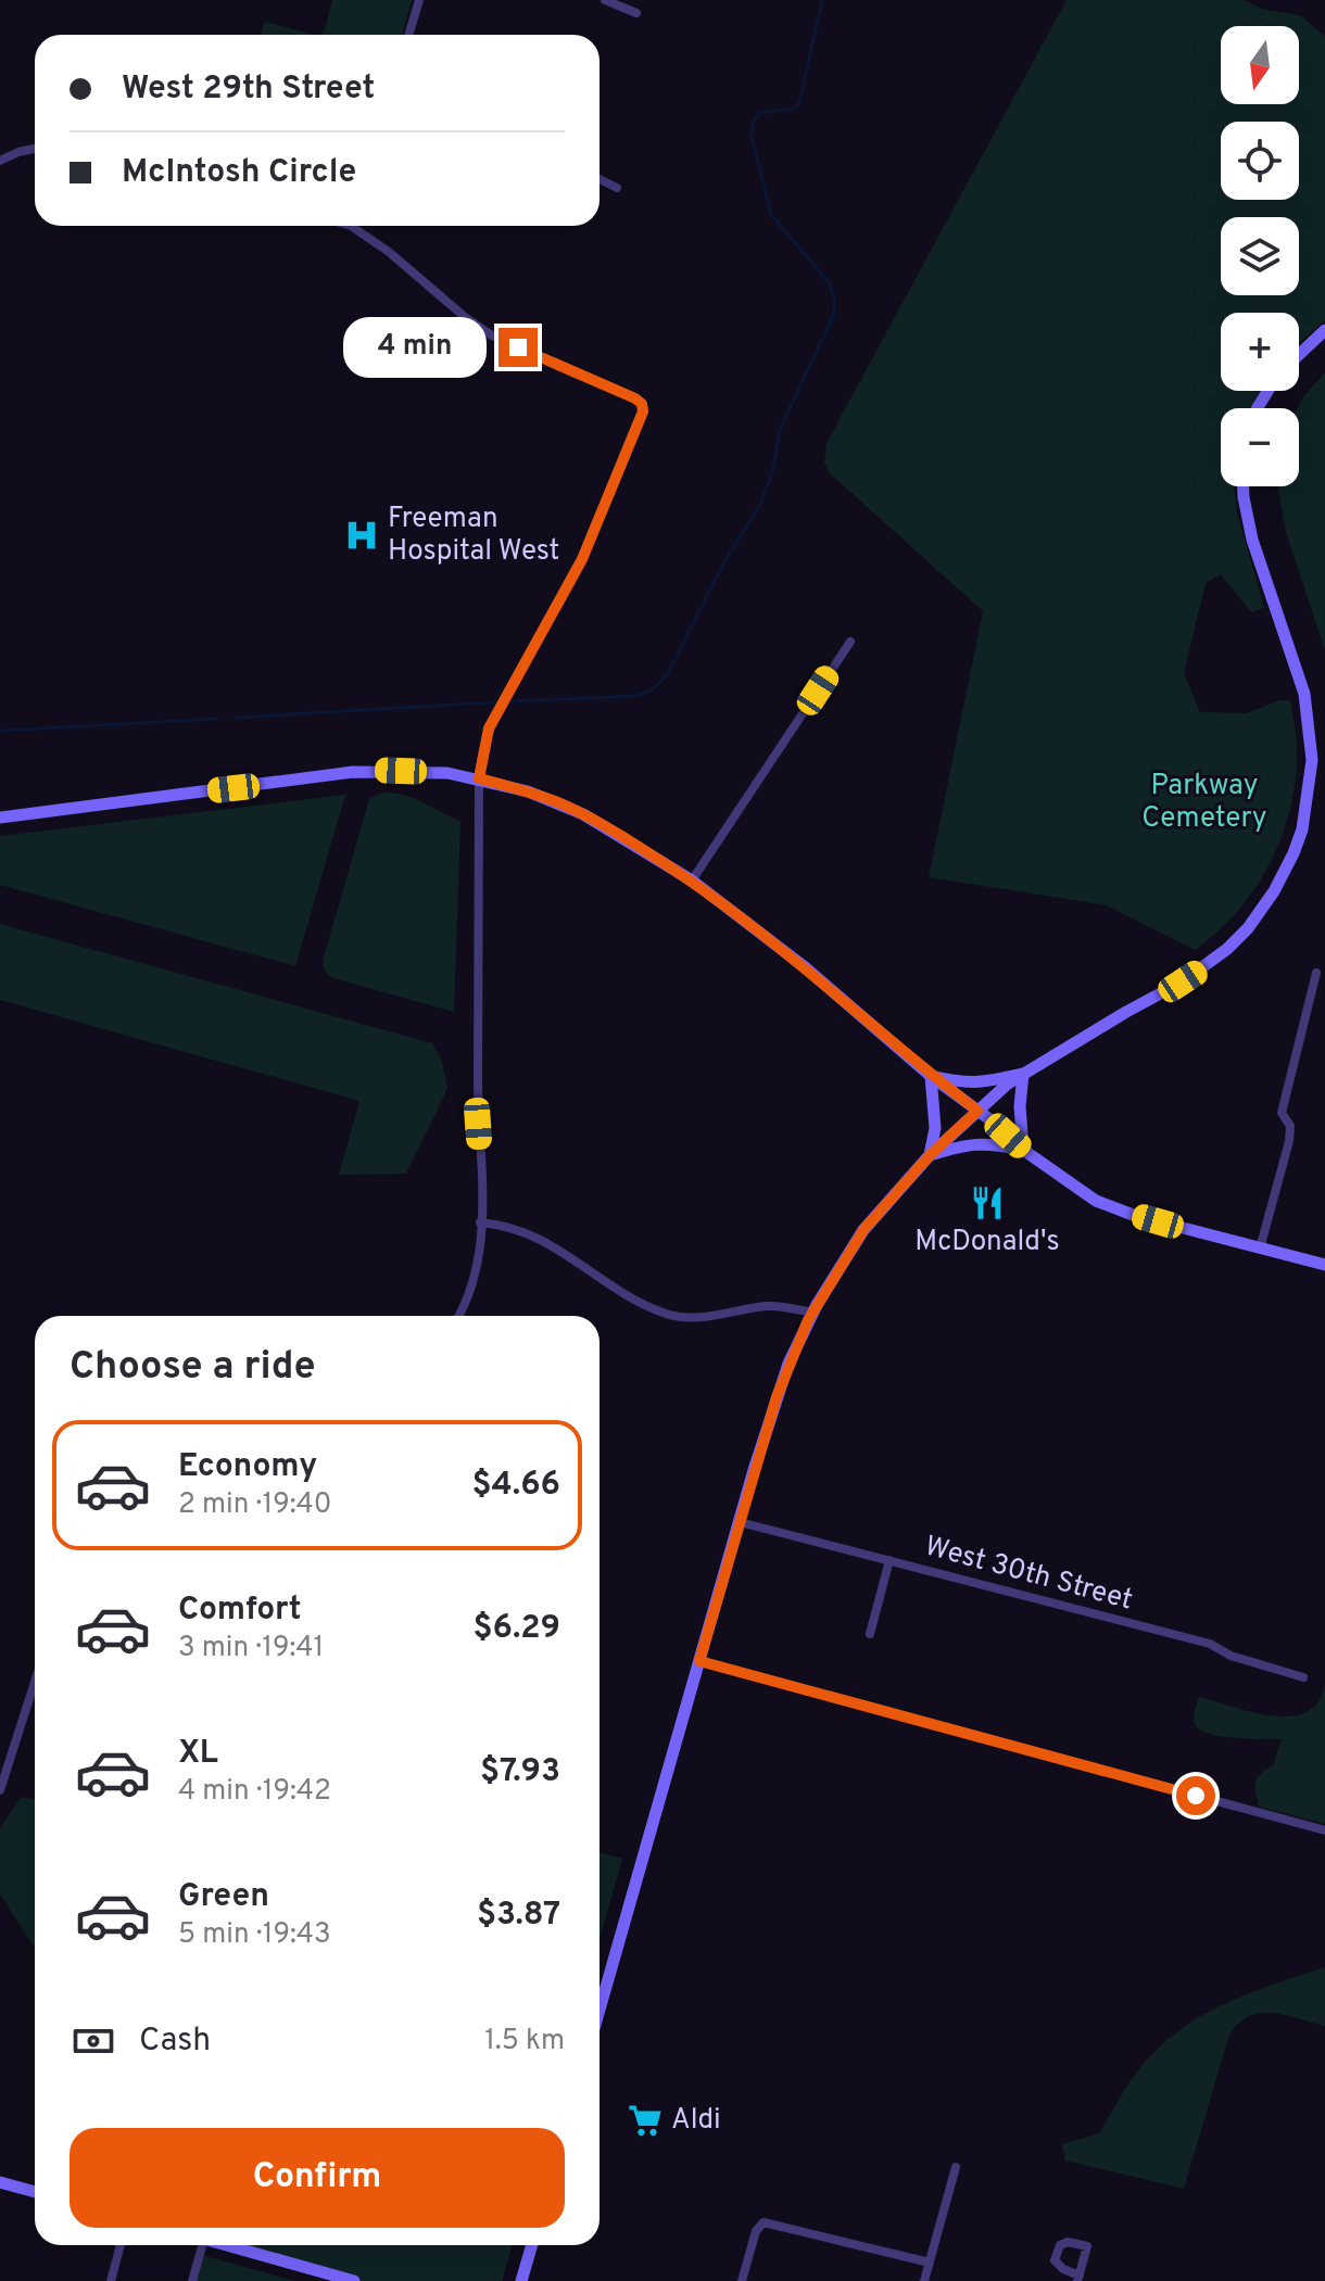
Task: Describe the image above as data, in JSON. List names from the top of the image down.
{
  "streets": {
    "street": ["West 30th Street"]
  },
  "parks": ["Parkway Cemetery"],
  "places": {
    "hospital": ["Freeman Hospital West"],
    "restaurant": ["McDonald's"],
    "supermarket": ["Aldi"]
  },
  "north": "bottom",
  "page": {
    "map_buttons": ["+", "−"],
    "banner": ["West 29th Street", "McIntosh Circle"],
    "bubble": "4 min",
    "heading": "Choose a ride",
    "list": [
      {
        "name": "Economy",
        "note": "2 min · 19:40",
        "value": "$4.66"
      },
      {
        "name": "Comfort",
        "note": "3 min · 19:41",
        "value": "$6.29"
      },
      {
        "name": "XL",
        "note": "4 min · 19:42",
        "value": "$7.93"
      },
      {
        "name": "Green",
        "note": "5 min · 19:43",
        "value": "$3.87"
      }
    ],
    "pay": ["Cash", "1.5 km"],
    "buttons": "Confirm"
  }
}
